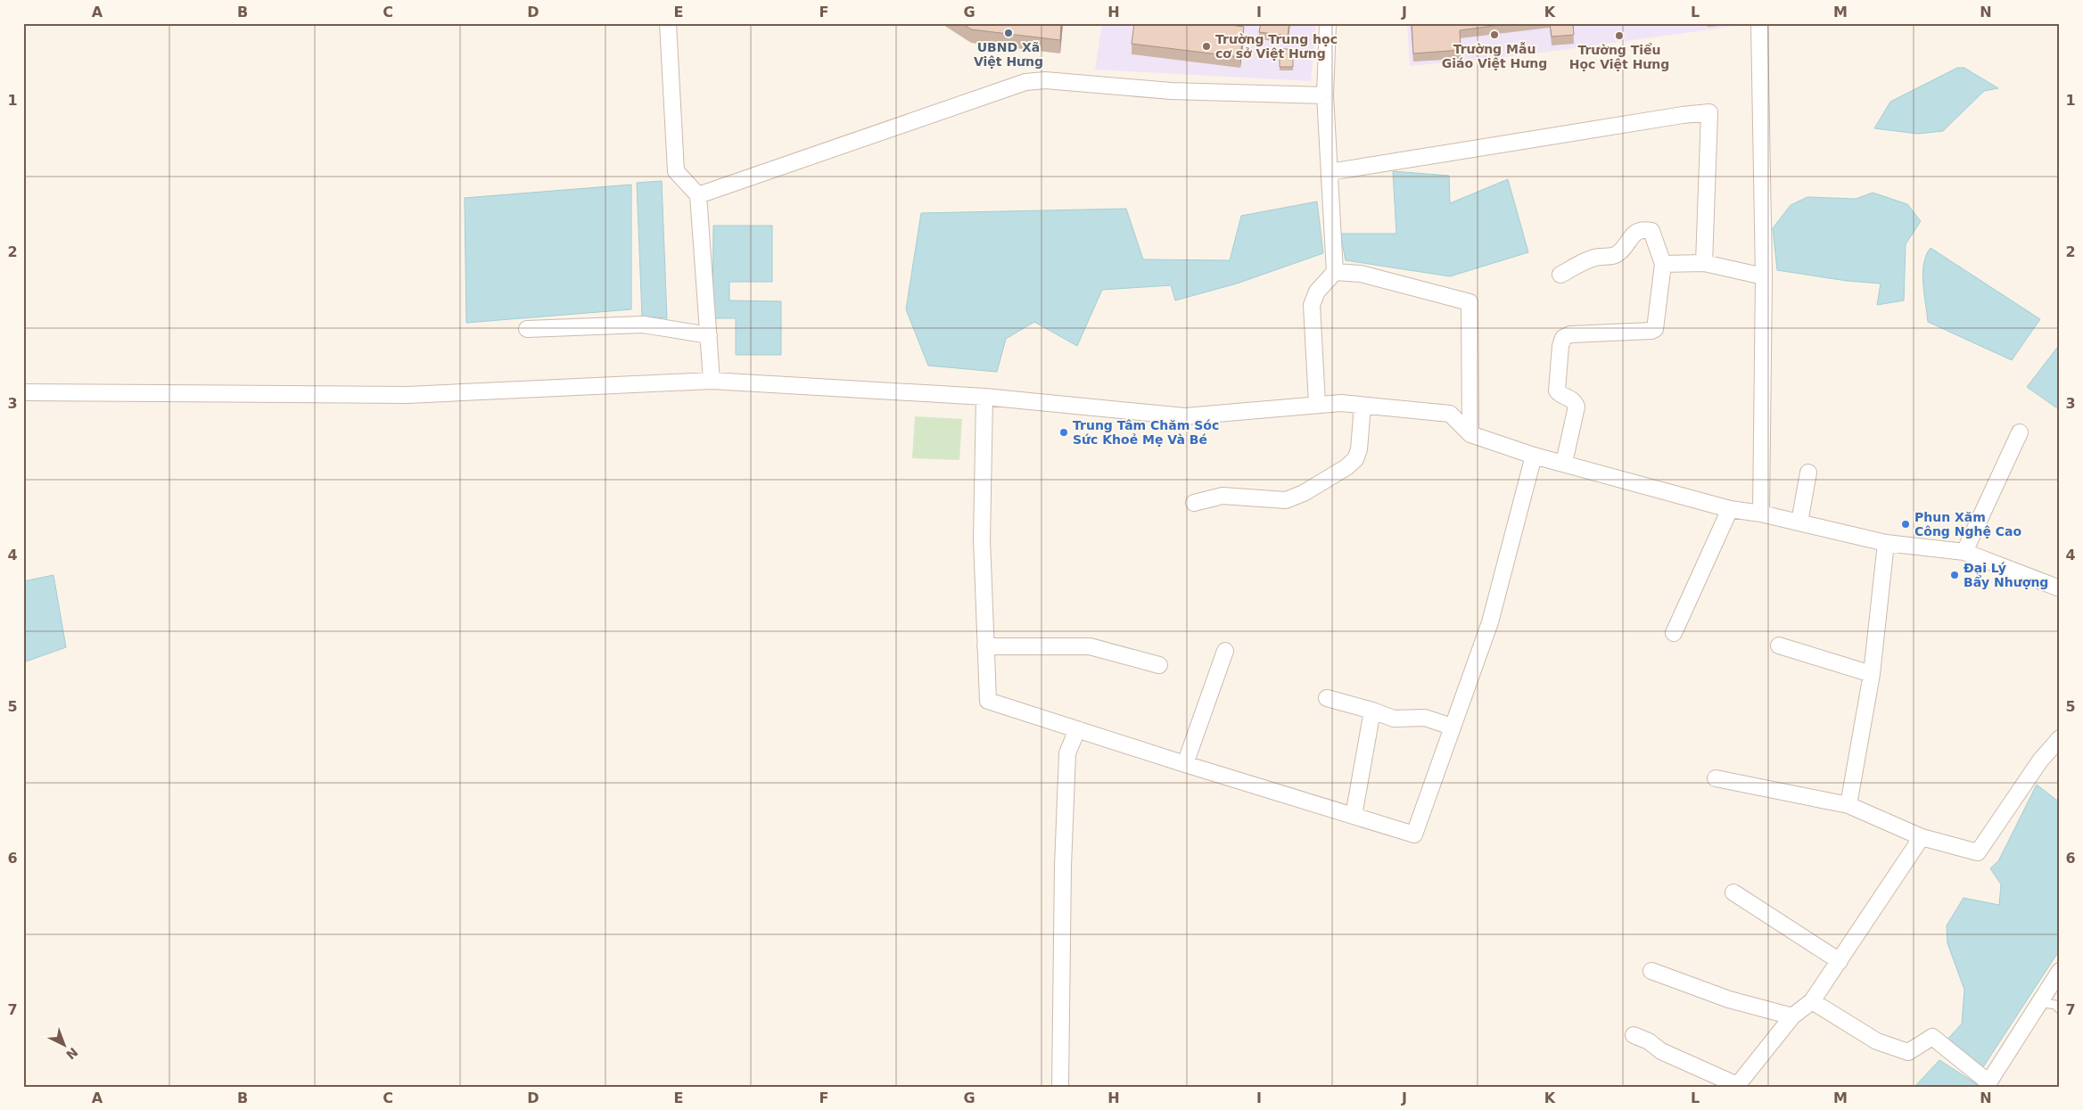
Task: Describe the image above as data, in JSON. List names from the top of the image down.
{
  "places": [
    "UBND Xã Việt Hưng",
    "Trường Mẫu Giáo Việt Hưng",
    "Trường Tiểu Học Việt Hưng",
    "Trường Trung học cơ sở Việt Hưng",
    "Trung Tâm Chăm Sóc Sức Khoẻ Mẹ Và Bé",
    "Phun Xăm Công Nghệ Cao",
    "Đại Lý Bẩy Nhượng"
  ],
  "north": "bottom right",
  "grid": {
    "columns": [
      "A",
      "B",
      "C",
      "D",
      "E",
      "F",
      "G",
      "H",
      "I",
      "J",
      "K",
      "L",
      "M",
      "N"
    ],
    "rows": [
      "1",
      "2",
      "3",
      "4",
      "5",
      "6",
      "7"
    ]
  }
}
